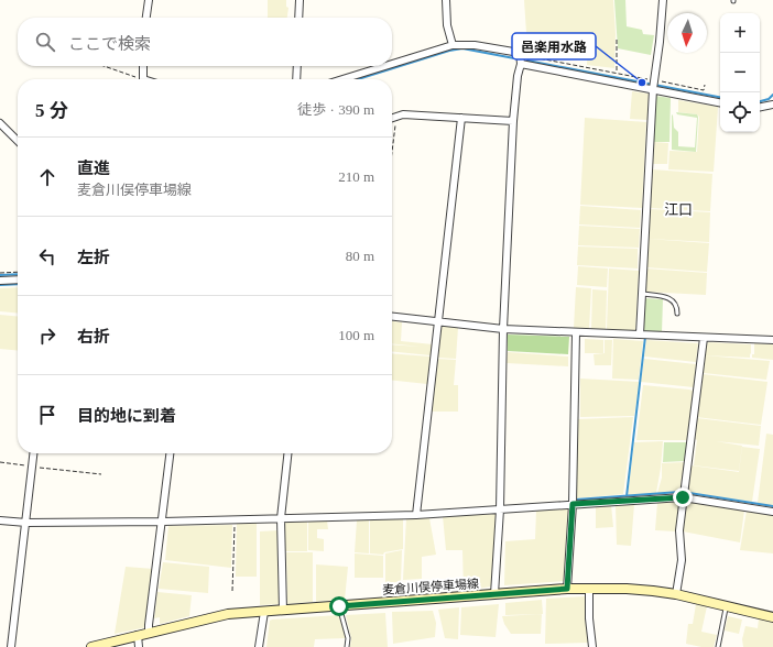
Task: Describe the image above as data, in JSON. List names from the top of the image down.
{
  "streets": {
    "main road": ["麦倉川俣停車場線"]
  },
  "districts": ["江口"],
  "places": ["邑楽用水路"],
  "north": "bottom",
  "page": {
    "map_buttons": ["+", "−"],
    "search": "ここで検索",
    "heading": ["5 分", "徒歩 · 390 m"],
    "list": [
      ["直進", "麦倉川俣停車場線", "210 m"],
      ["左折", "80 m"],
      ["右折", "100 m"],
      "目的地に到着"
    ]
  }
}
